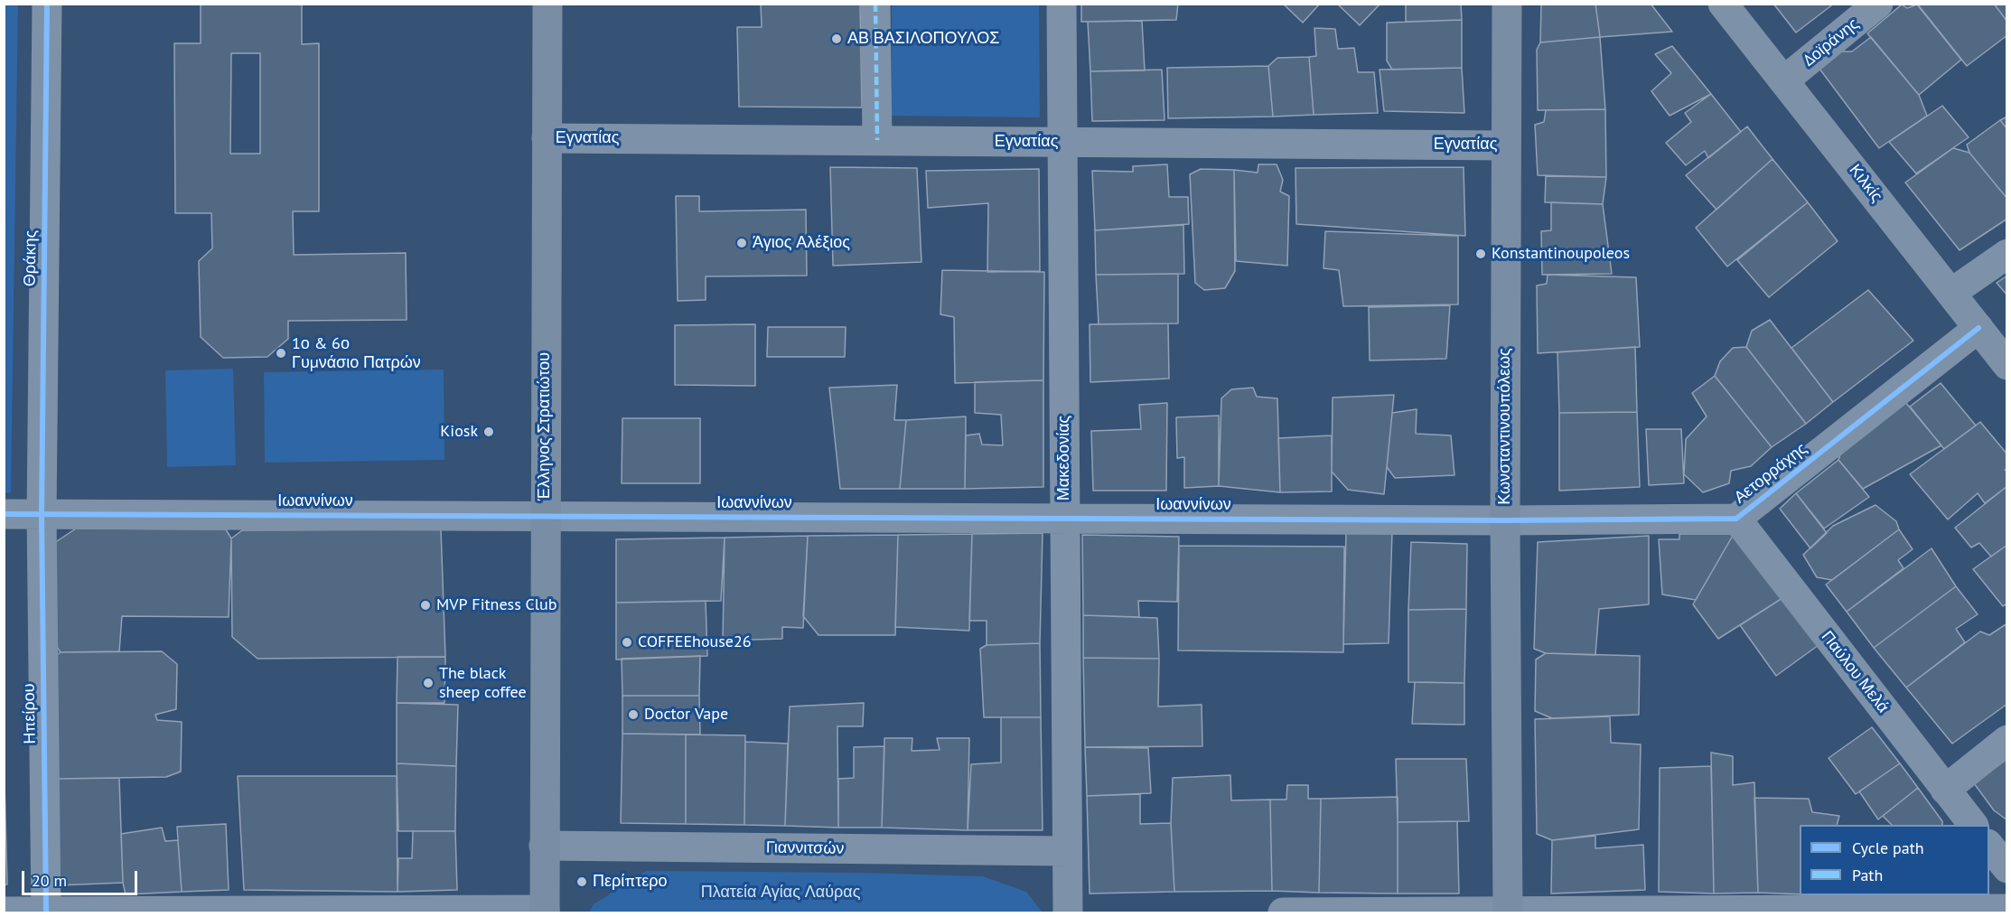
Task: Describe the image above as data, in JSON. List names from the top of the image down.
{
  "streets": {
    "main road": ["Έλληνος Στρατιώτου", "Κωνσταντινουπόλεως"],
    "street": [
      "Δοϊράνης",
      "Εγνατίας",
      "Κιλκίς",
      "Θράκης",
      "Μακεδονίας",
      "Αετορράχης",
      "Ιωαννίνων",
      "Παύλου Μελά",
      "Ηπείρου",
      "Γιαννιτσών"
    ]
  },
  "crossings": [
    ["Δοϊράνης", "Κιλκίς"],
    ["Εγνατίας", "Έλληνος Στρατιώτου"],
    ["Εγνατίας", "Κωνσταντινουπόλεως"],
    ["Εγνατίας", "Μακεδονίας"],
    ["Κιλκίς", "Αετορράχης"],
    ["Θράκης", "Ιωαννίνων"],
    ["Θράκης", "Ηπείρου"],
    ["Έλληνος Στρατιώτου", "Ιωαννίνων"],
    ["Έλληνος Στρατιώτου", "Γιαννιτσών"],
    ["Κωνσταντινουπόλεως", "Αετορράχης"],
    ["Κωνσταντινουπόλεως", "Ιωαννίνων"],
    ["Μακεδονίας", "Ιωαννίνων"],
    ["Μακεδονίας", "Γιαννιτσών"],
    ["Αετορράχης", "Ιωαννίνων"],
    ["Αετορράχης", "Παύλου Μελά"],
    ["Ιωαννίνων", "Ηπείρου"]
  ],
  "parks": ["Πλατεία Αγίας Λαύρας"],
  "places": [
    "ΑΒ ΒΑΣΙΛΟΠΟΥΛΟΣ",
    "Άγιος Αλέξιος",
    "Konstantinoupoleos",
    "1ο & 6ο Γυμνάσιο Πατρών",
    "Kiosk",
    "MVP Fitness Club",
    "COFFEEhouse26",
    "The black sheep coffee",
    "Doctor Vape",
    "Περίπτερο"
  ],
  "legend": ["Cycle path", "Path"],
  "scale_bar": "20 m"
}
